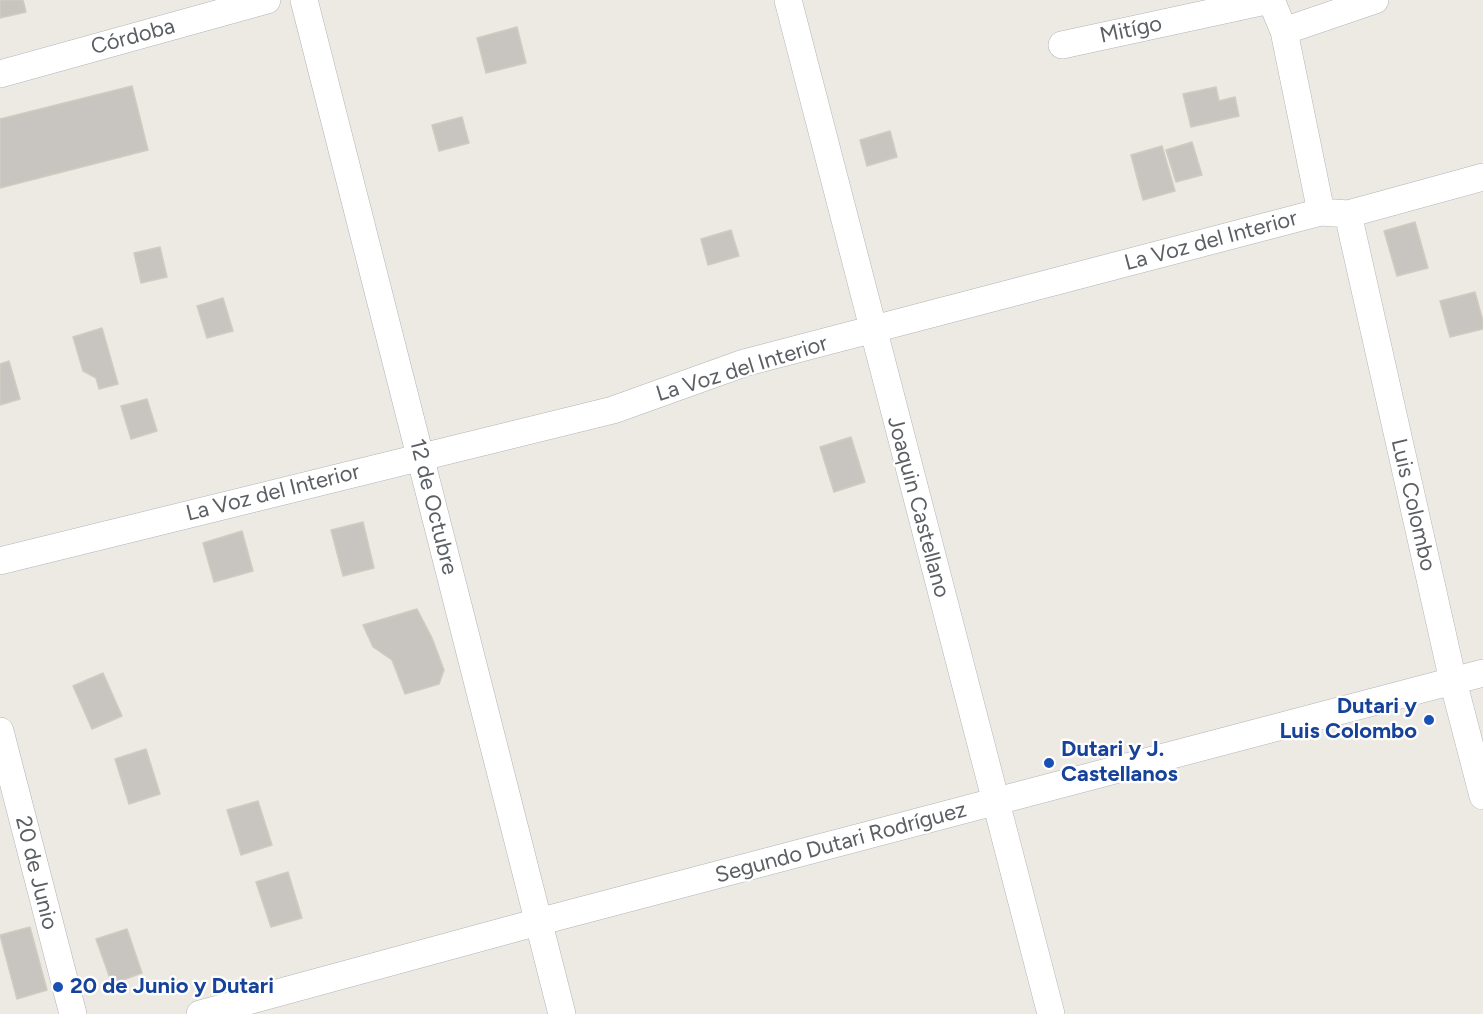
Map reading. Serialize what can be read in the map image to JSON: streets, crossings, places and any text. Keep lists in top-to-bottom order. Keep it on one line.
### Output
{"streets":{"street":["Mitígo","Córdoba","La Voz del Interior","Luis Colombo","12 de Octubre","Joaquin Castellano","Segundo Dutari Rodríguez","20 de Junio"]},"crossings":[["La Voz del Interior","Luis Colombo"],["La Voz del Interior","12 de Octubre"],["La Voz del Interior","Joaquin Castellano"],["Luis Colombo","Segundo Dutari Rodríguez"],["12 de Octubre","Segundo Dutari Rodríguez"],["Joaquin Castellano","Segundo Dutari Rodríguez"]],"places":["Dutari y Luis Colombo","Dutari y J. Castellanos","20 de Junio y Dutari"]}
